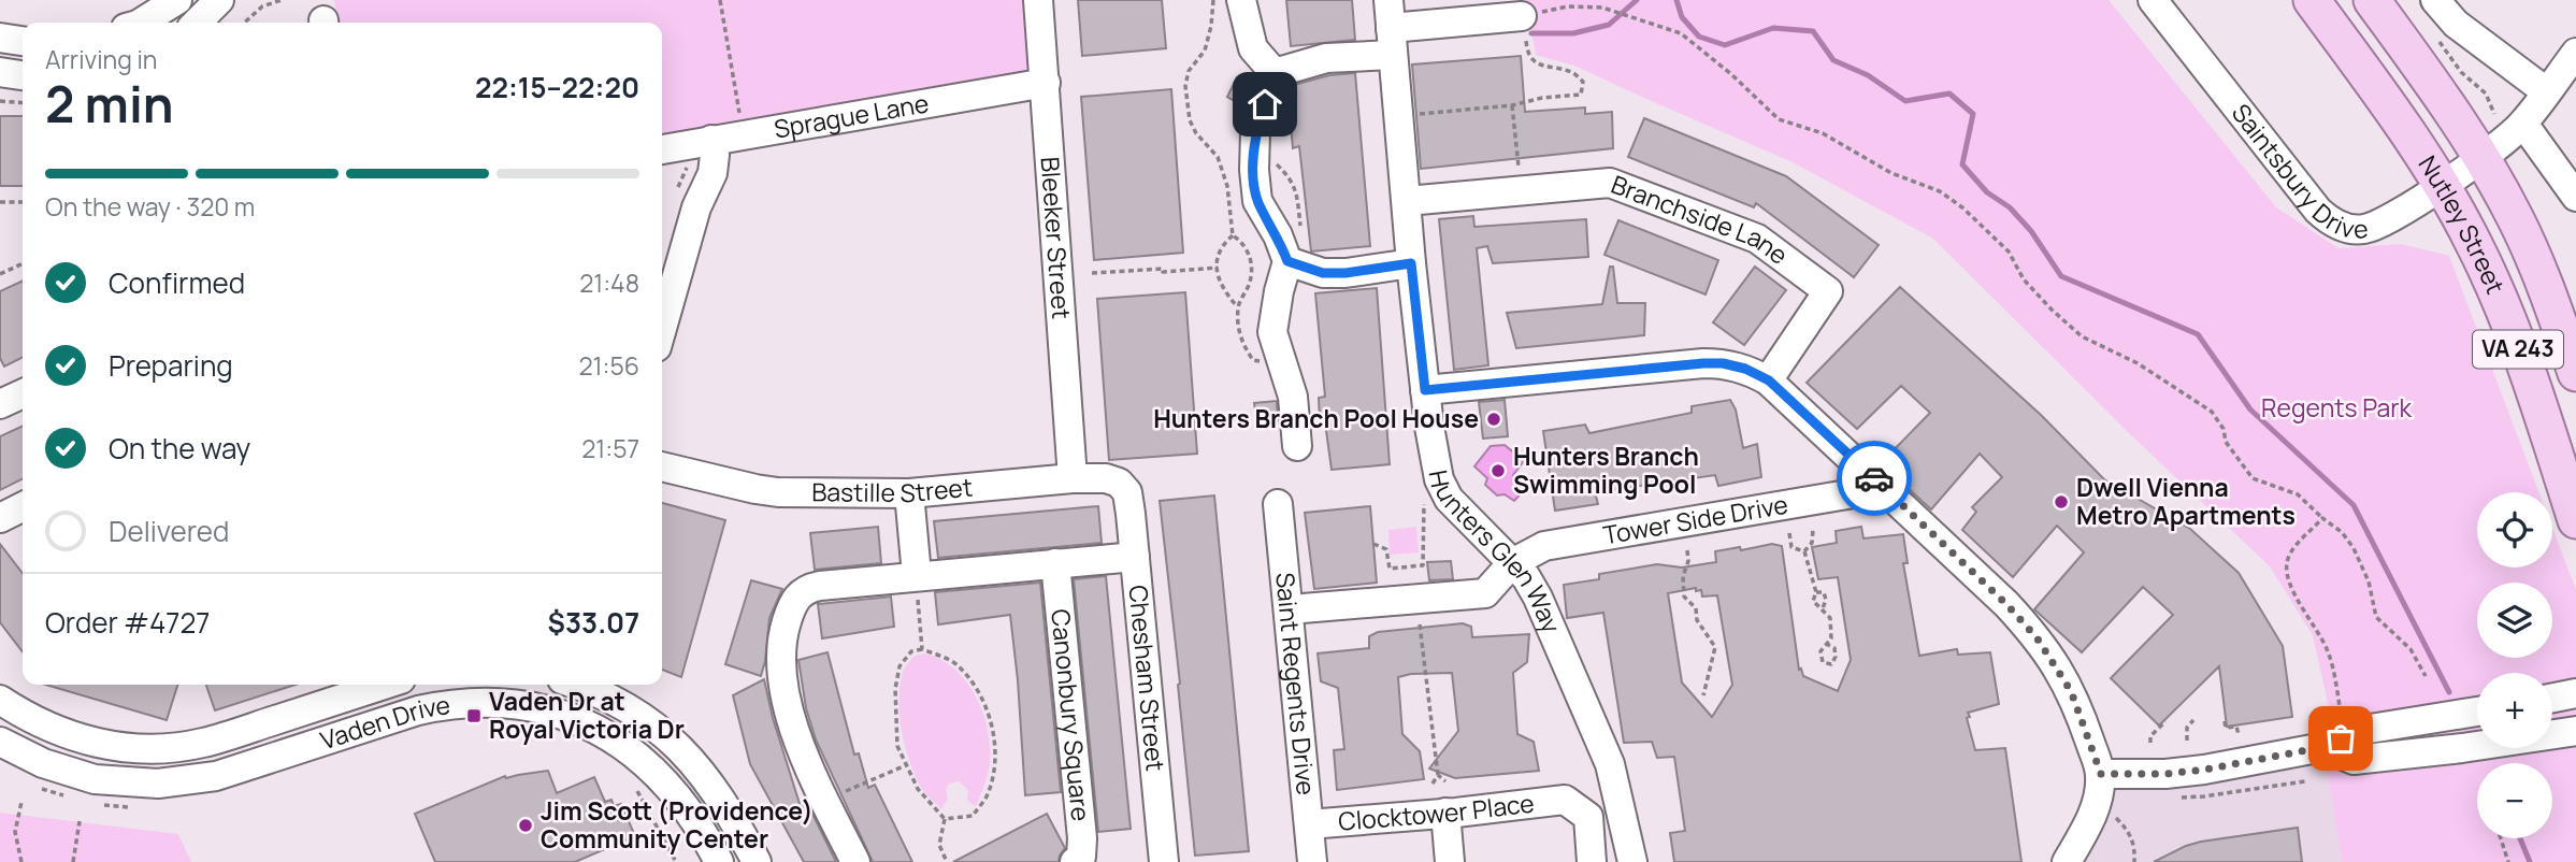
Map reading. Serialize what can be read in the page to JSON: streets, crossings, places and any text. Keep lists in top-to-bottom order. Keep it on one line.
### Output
{"streets":{"main road":["Nutley Street","VA 243"],"street":["Sprague Lane","Saintsbury Drive","Branchside Lane","Bleeker Street","Bastille Street","Tower Side Drive","Hunters Glen Way","Chesham Street","Saint Regents Drive","Canonbury Square","Vaden Drive","Clocktower Place"]},"crossings":[["Sprague Lane","Bleeker Street"],["Saintsbury Drive","Nutley Street"],["Branchside Lane","Hunters Glen Way"],["Bleeker Street","Bastille Street"],["Bastille Street","Chesham Street"],["Tower Side Drive","Hunters Glen Way"],["Saint Regents Drive","Clocktower Place"]],"parks":["Regents Park"],"places":{"other":["Hunters Branch Pool House","Hunters Branch Swimming Pool","Dwell Vienna Metro Apartments","Jim Scott (Providence) Community Center"],"transit":["Vaden Dr at Royal Victoria Dr"]},"page":{"heading":["2 min","Arriving in","22:15–22:20"],"panel":["Order #4727","$33.07"],"bar":"On the way · 320 m","list":[["Confirmed","21:48"],["Preparing","21:56"],["On the way","21:57"],"Delivered"],"map_buttons":["+","−"]}}
